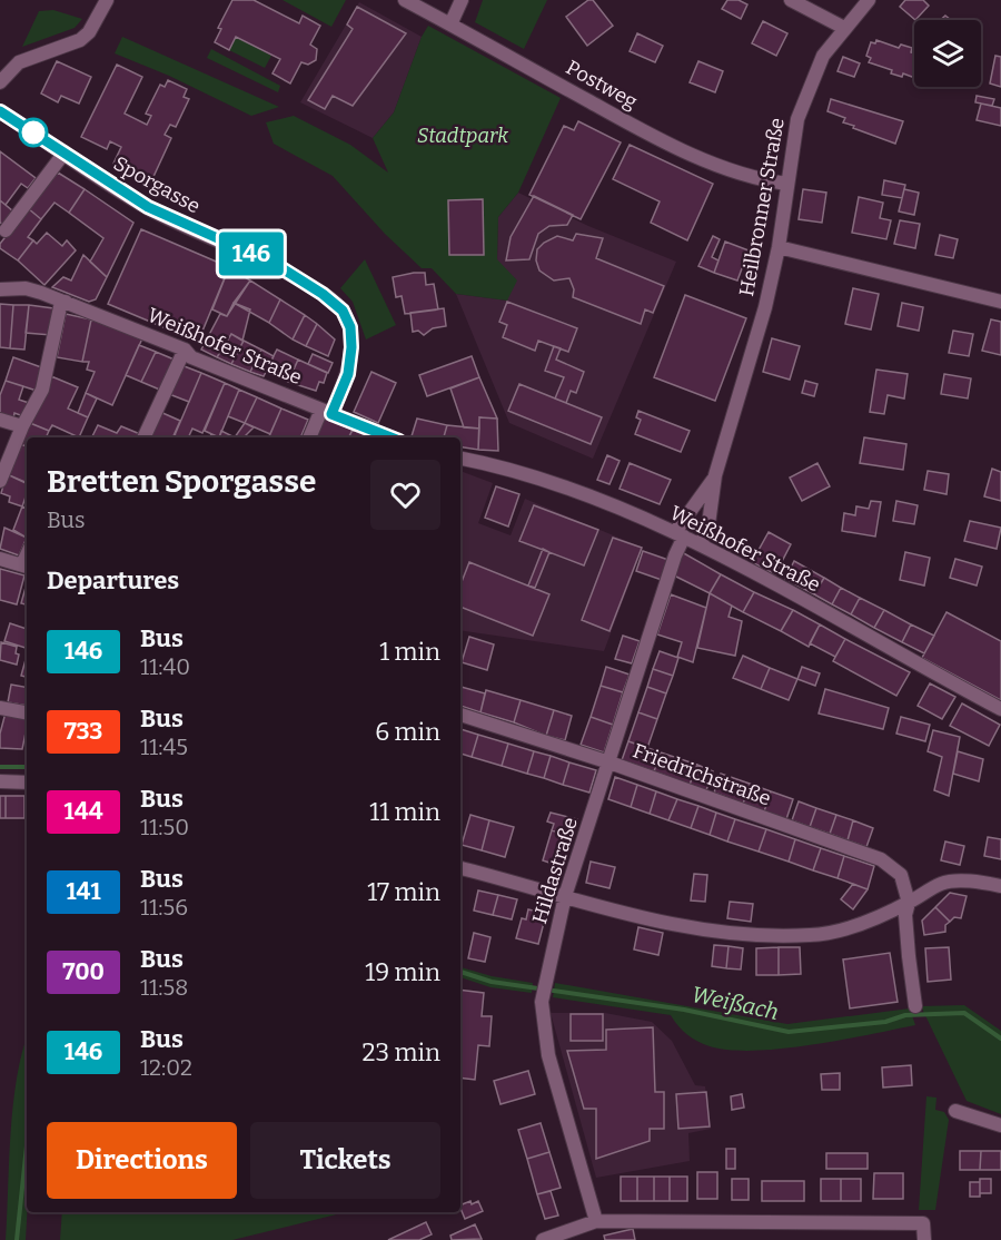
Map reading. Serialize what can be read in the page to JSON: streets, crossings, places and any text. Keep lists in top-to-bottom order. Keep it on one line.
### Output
{"streets":{"street":["Postweg","Sporgasse","Heilbronner Straße","Weißhofer Straße","Friedrichstraße","Hildastraße"]},"crossings":[["Postweg","Heilbronner Straße"],["Sporgasse","Weißhofer Straße"],["Heilbronner Straße","Weißhofer Straße"],["Heilbronner Straße","Hildastraße"],["Weißhofer Straße","Hildastraße"],["Friedrichstraße","Hildastraße"]],"water":["Weißach"],"parks":["Stadtpark"],"lines":["bus line 146"],"page":{"on_map":"146","heading":[["Bretten Sporgasse","Bus"],"Departures"],"list":[{"mark":"146","name":"Bus","note":"11:40","value":"1 min"},{"mark":"733","name":"Bus","note":"11:45","value":"6 min"},{"mark":"144","name":"Bus","note":"11:50","value":"11 min"},{"mark":"141","name":"Bus","note":"11:56","value":"17 min"},{"mark":"700","name":"Bus","note":"11:58","value":"19 min"},{"mark":"146","name":"Bus","note":"12:02","value":"23 min"}],"buttons":["Directions","Tickets"]}}
